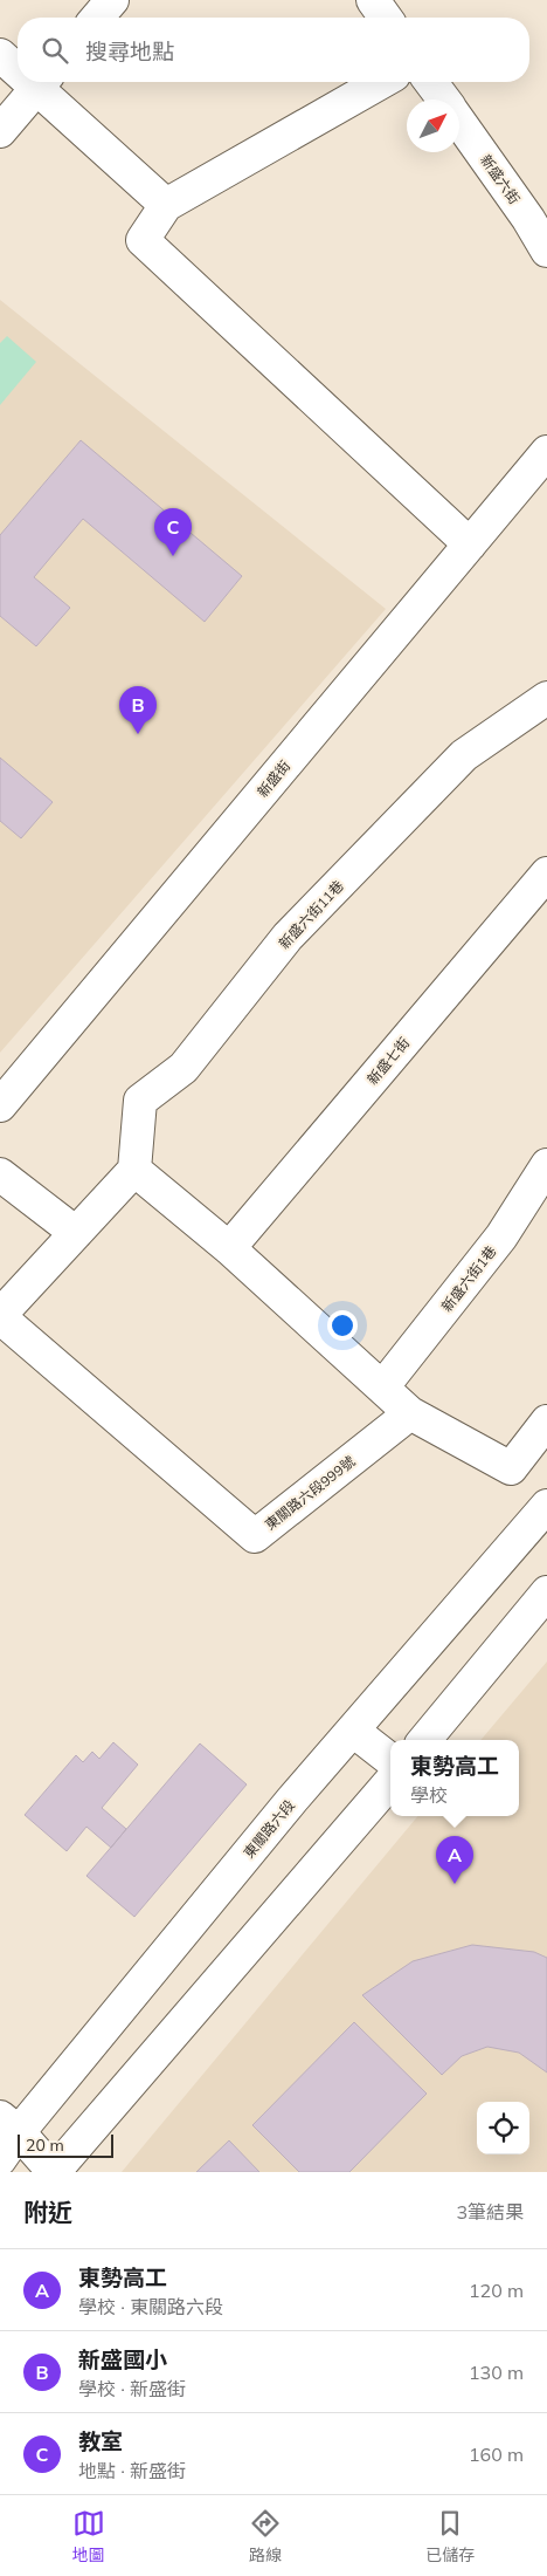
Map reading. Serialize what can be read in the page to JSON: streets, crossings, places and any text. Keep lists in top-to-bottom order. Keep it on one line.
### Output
{"streets":{"main road":["新盛六街","新盛街","新盛六街11巷","新盛七街","新盛六街1巷","東關路六段999號","東關路六段"]},"scale_bar":"20 m","north":"top right","page":{"search":"搜尋地點","pins":["C","B","A"],"popup":["東勢高工","學校"],"scale":"20 m","heading":["附近","3筆結果"],"list":[{"mark":"A","name":"東勢高工","note":"學校 · 東關路六段","value":"120 m"},{"mark":"B","name":"新盛國小","note":"學校 · 新盛街","value":"130 m"},{"mark":"C","name":"教室","note":"地點 · 新盛街","value":"160 m"}],"nav":["地圖","路線","已儲存"]}}
